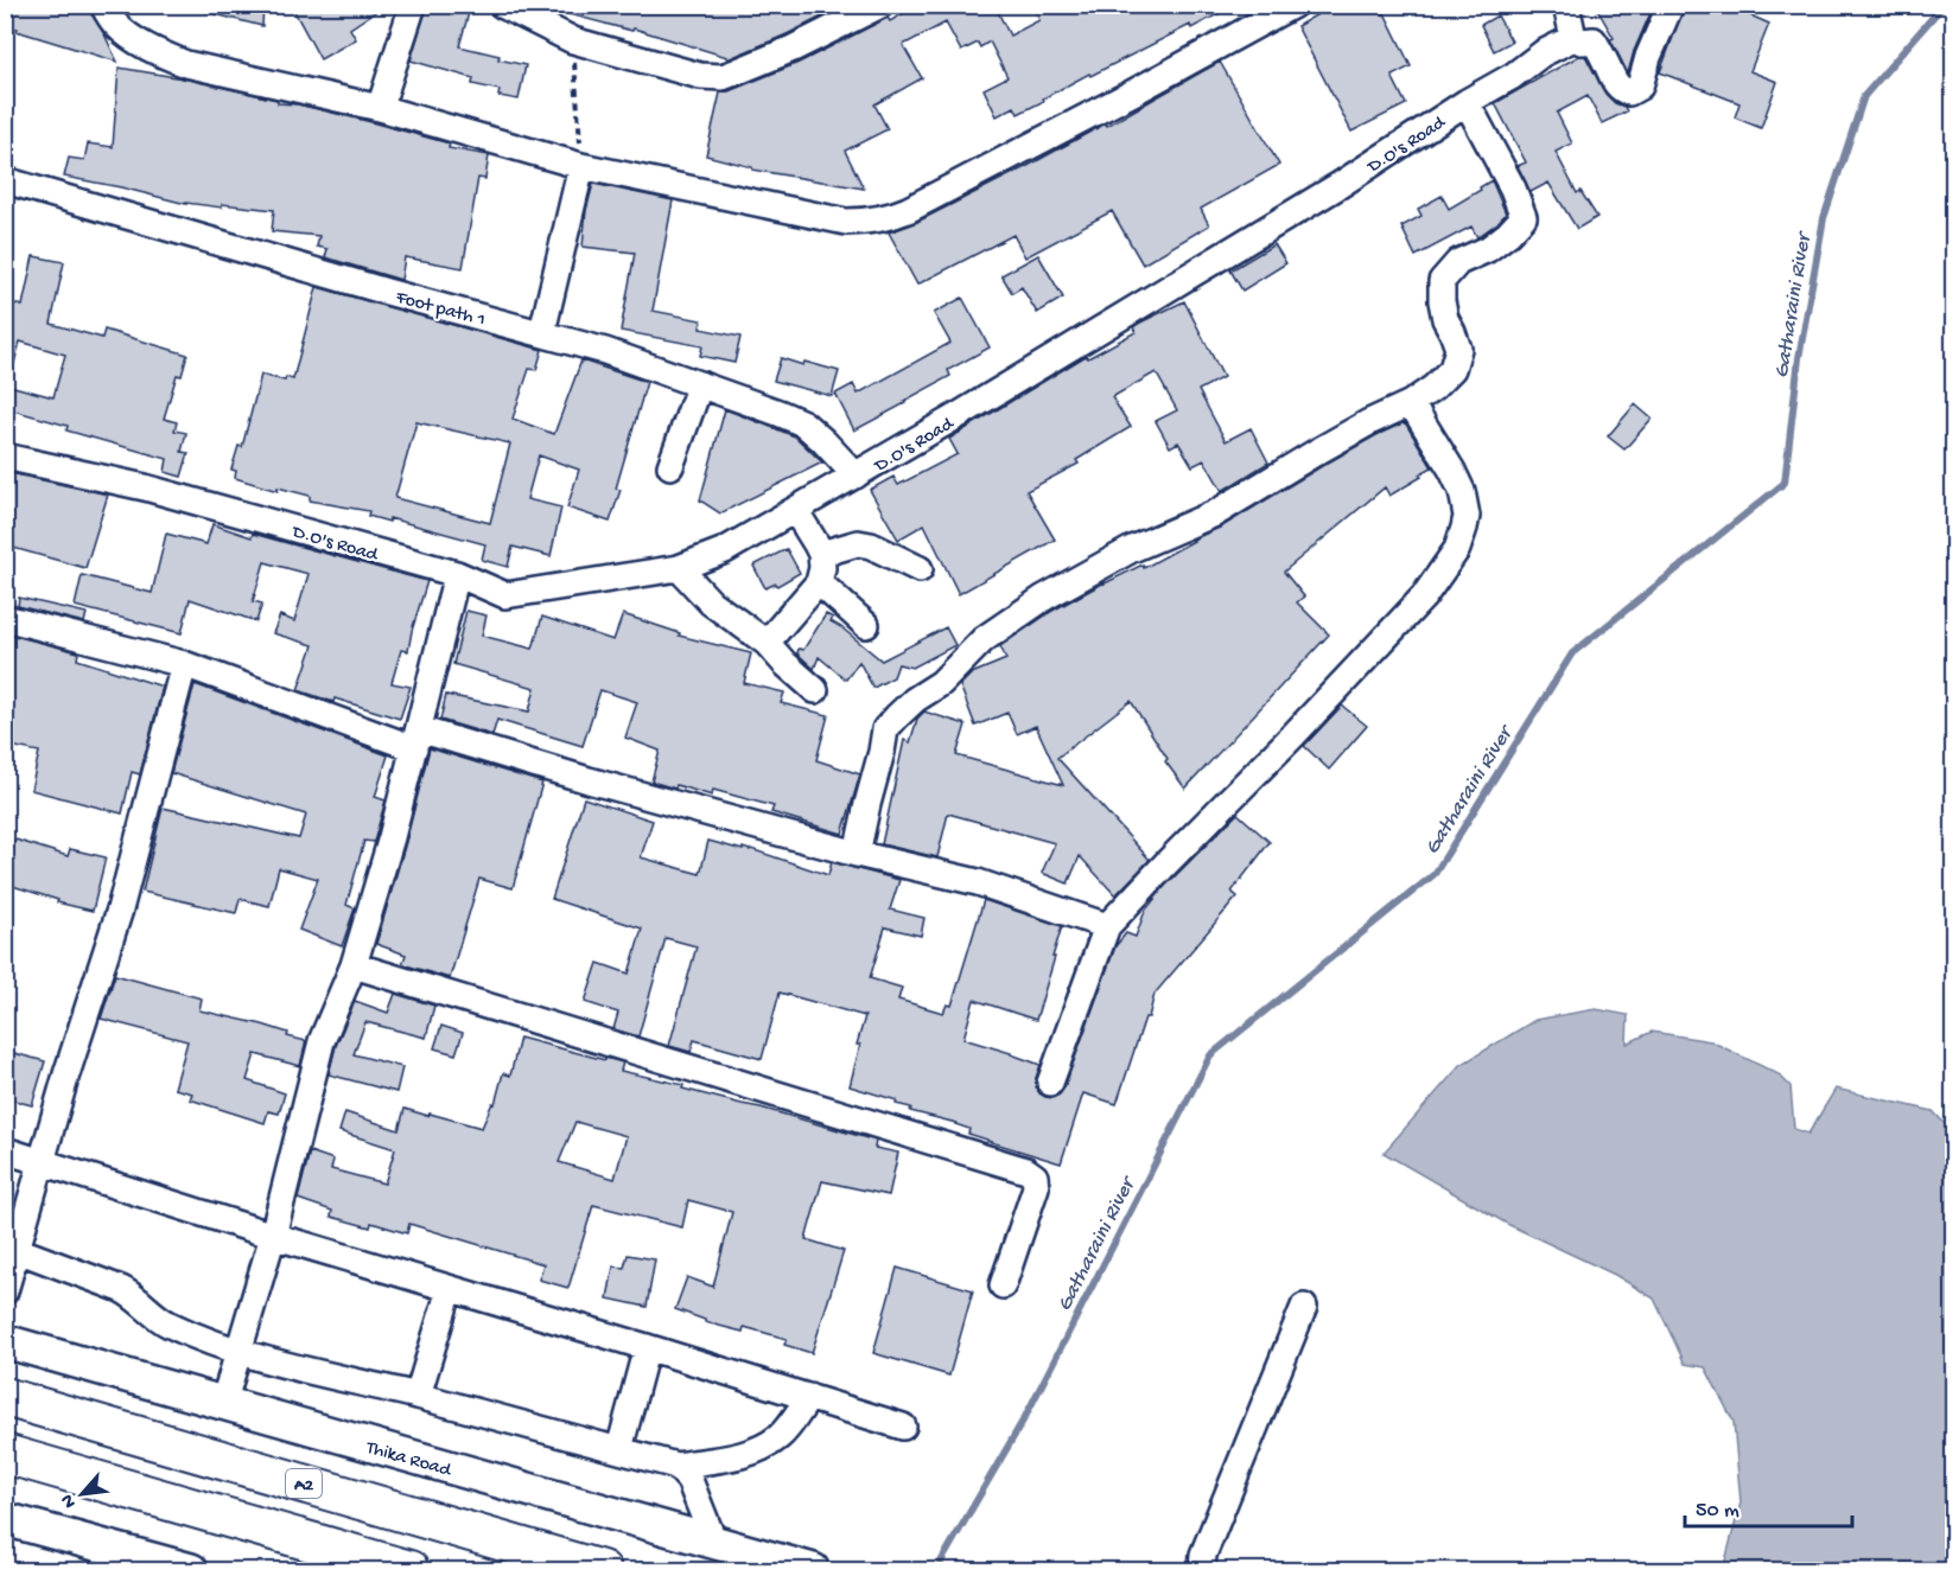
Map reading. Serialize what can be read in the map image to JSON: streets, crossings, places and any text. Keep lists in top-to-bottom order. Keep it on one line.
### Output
{"streets":{"highway":["A2"],"main road":["Thika Road"],"street":["D.O's Road","Foot path 1"]},"crossings":[["D.O's Road","Foot path 1"]],"water":["Gatharaini River"],"scale_bar":"50 m","north":"bottom left"}
